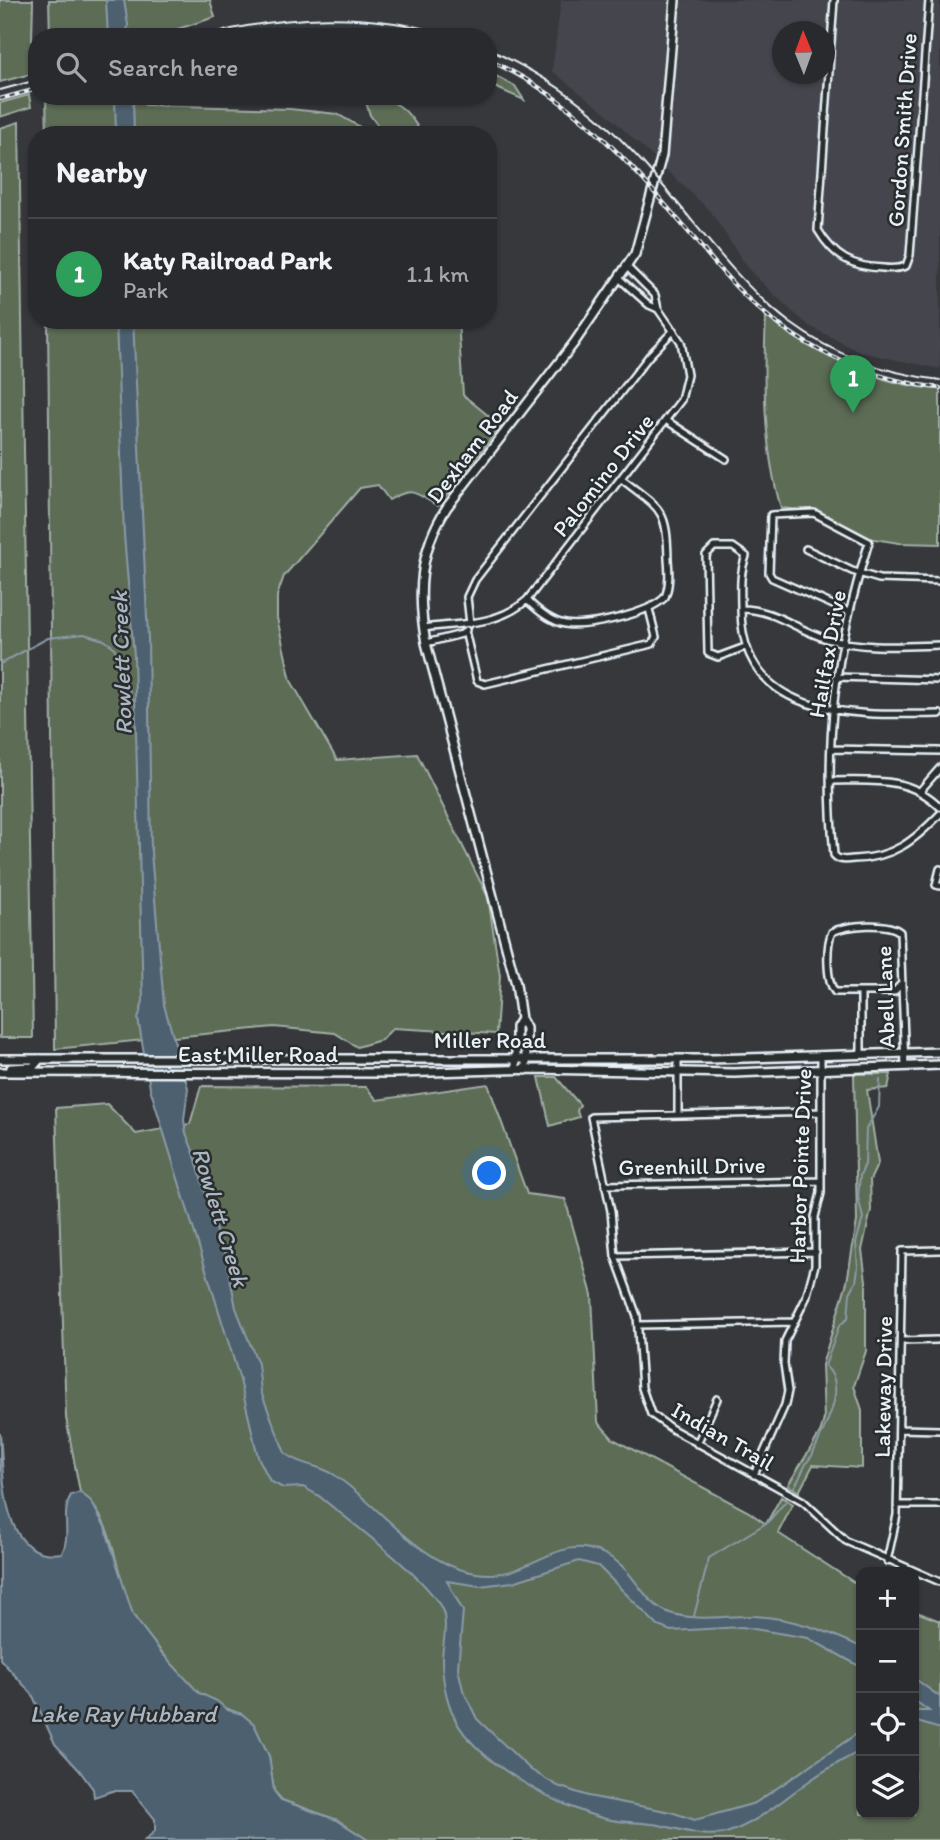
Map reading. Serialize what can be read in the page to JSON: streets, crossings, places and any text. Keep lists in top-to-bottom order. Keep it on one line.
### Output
{"streets":{"main road":["Dexham Road","Miller Road","East Miller Road"],"street":["Gordon Smith Drive","Palomino Drive","Hailfax Drive","Abell Lane","Greenhill Drive","Harbor Pointe Drive","Lakeway Drive","Indian Trail"]},"crossings":[["Dexham Road","Palomino Drive"],["Dexham Road","Miller Road"],["Dexham Road","East Miller Road"],["Abell Lane","Miller Road"],["Miller Road","East Miller Road"],["Miller Road","Harbor Pointe Drive"],["Greenhill Drive","Harbor Pointe Drive"],["Greenhill Drive","Indian Trail"],["Harbor Pointe Drive","Indian Trail"],["Lakeway Drive","Indian Trail"]],"water":["Rowlett Creek","Lake Ray Hubbard"],"north":"top","page":{"search":"Search here","heading":"Nearby","list":[{"mark":"1","name":"Katy Railroad Park","note":"Park","value":"1.1 km"}],"pins":"1","map_buttons":["+","−"]}}
